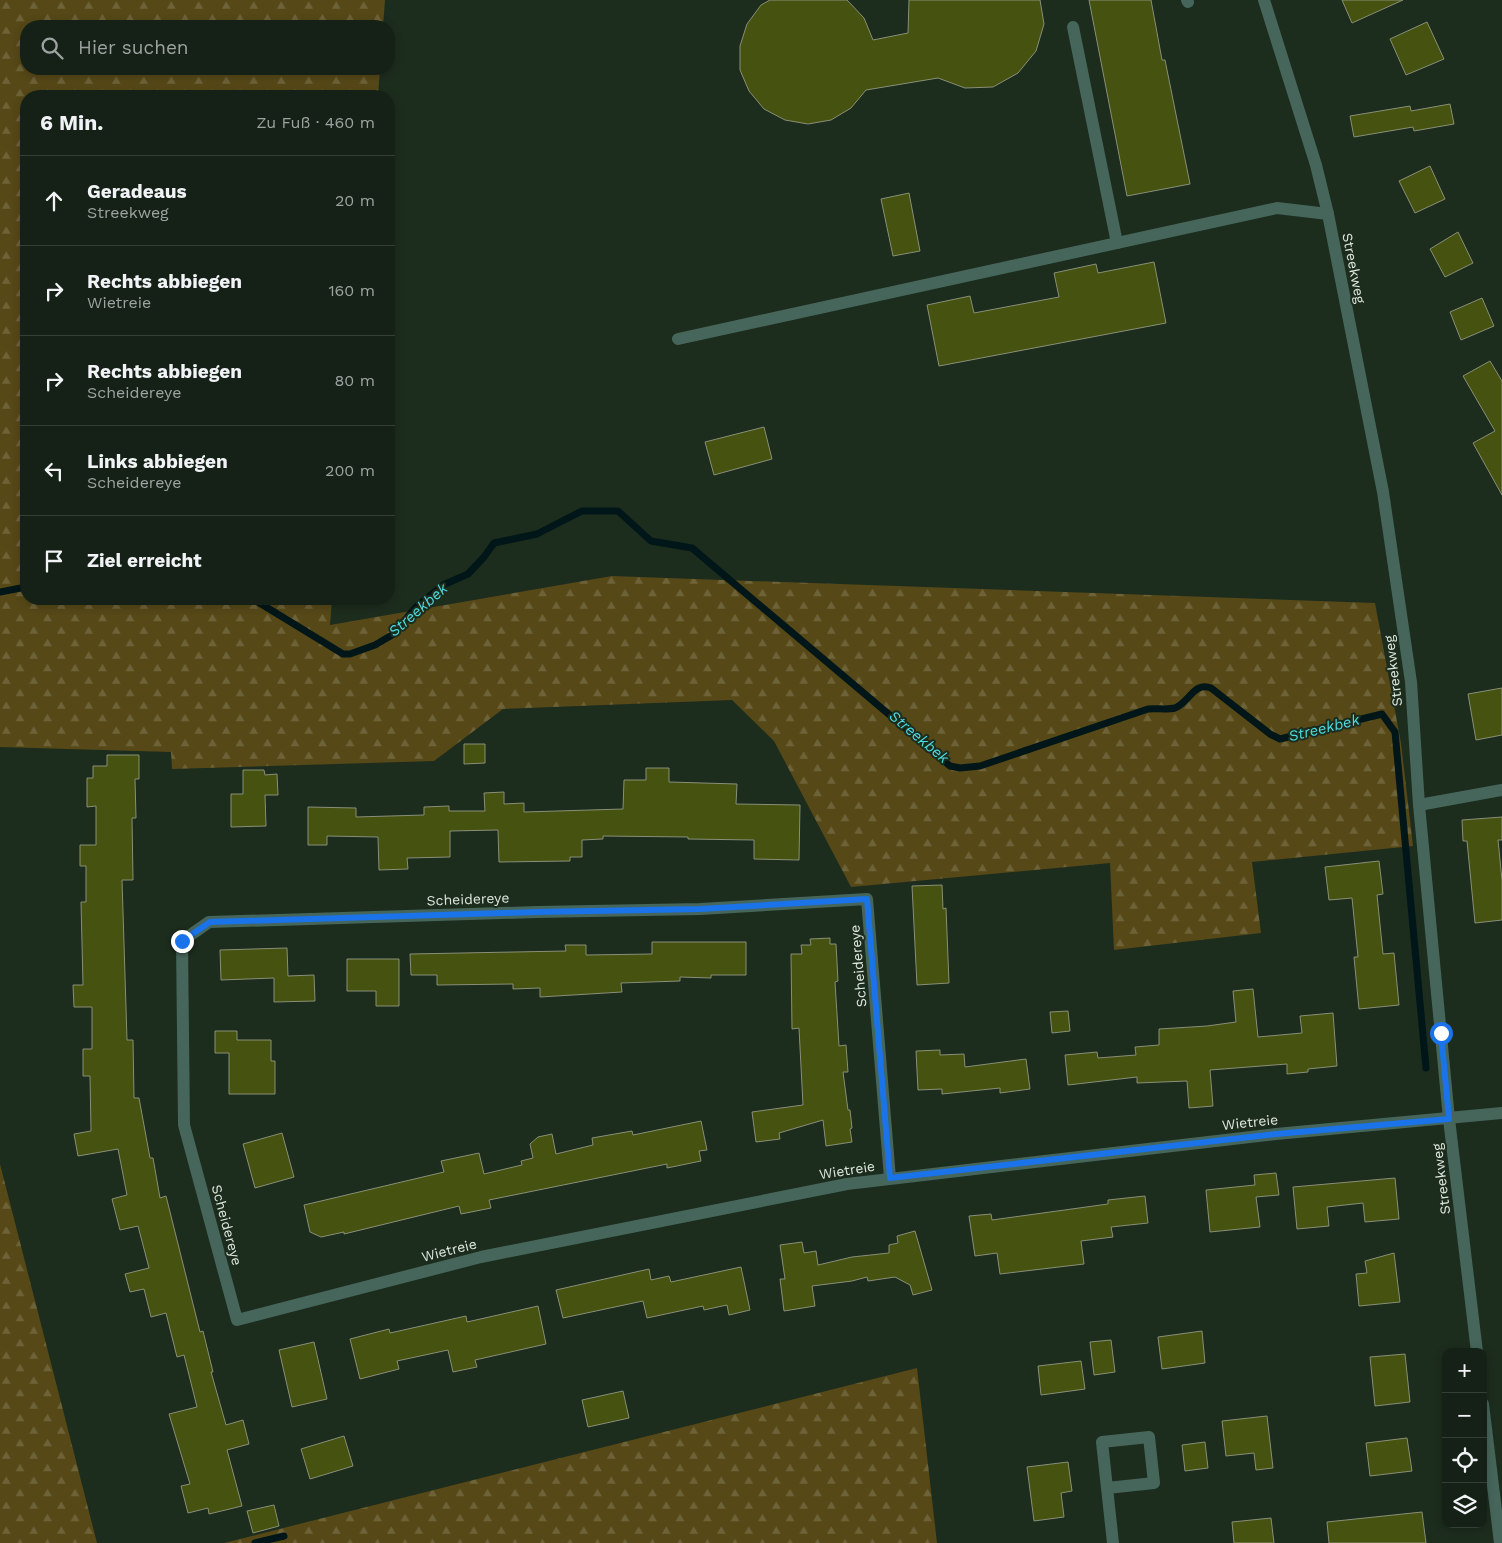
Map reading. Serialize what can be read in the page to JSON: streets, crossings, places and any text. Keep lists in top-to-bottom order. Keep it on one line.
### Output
{"streets":{"street":["Streekweg","Scheidereye","Wietreie"]},"crossings":[["Streekweg","Wietreie"],["Scheidereye","Wietreie"]],"water":["Streekbek"],"page":{"search":"Hier suchen","heading":["6 Min.","Zu Fuß · 460 m"],"list":[["Geradeaus","Streekweg","20 m"],["Rechts abbiegen","Wietreie","160 m"],["Rechts abbiegen","Scheidereye","80 m"],["Links abbiegen","Scheidereye","200 m"],"Ziel erreicht"],"map_buttons":["+","−"]}}
